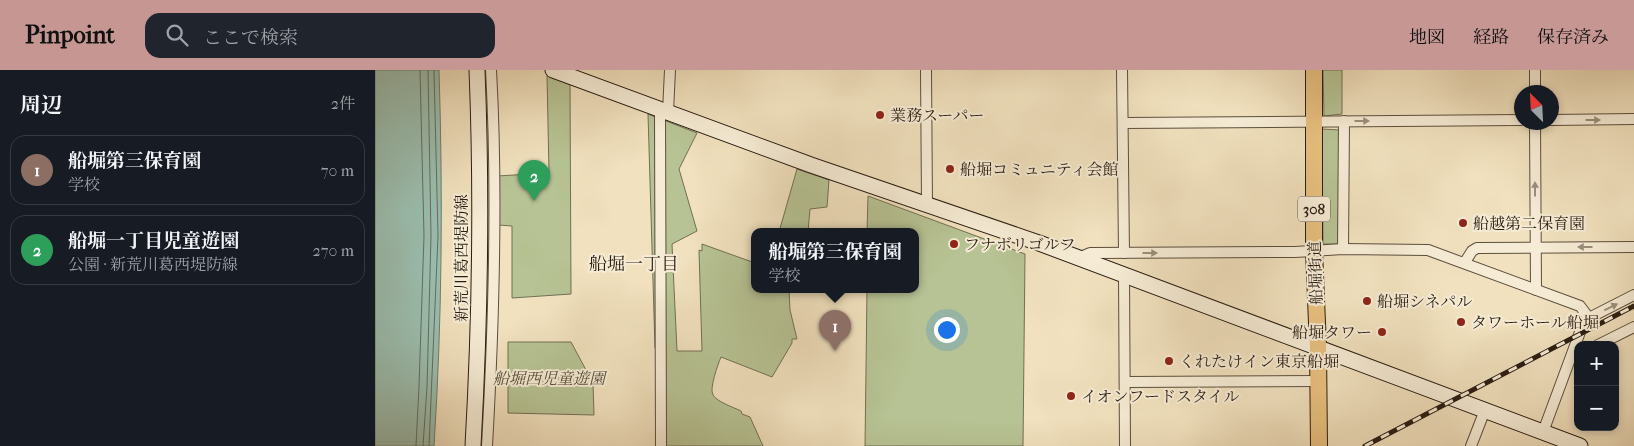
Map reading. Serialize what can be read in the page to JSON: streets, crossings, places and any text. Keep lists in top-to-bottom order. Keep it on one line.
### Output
{"streets":{"main road":["308","船堀街道"],"street":["新荒川葛西堤防線"]},"districts":["船堀一丁目"],"parks":["船堀西児童遊園"],"places":["業務スーパー","船堀コミュニティ会館","船越第二保育園","フナボリゴルフ","船堀シネパル","タワーホール船堀","船堀タワー","くれたけイン東京船堀","イオンフードスタイル"],"north":"top left","page":{"header":"Pinpoint","search":"ここで検索","nav":["地図","経路","保存済み"],"heading":["周辺","2件"],"list":[{"mark":"1","name":"船堀第三保育園","note":"学校","value":"70 m"},{"mark":"2","name":"船堀一丁目児童遊園","note":"公園 · 新荒川葛西堤防線","value":"270 m"}],"pins":["2","1"],"popup":["船堀第三保育園","学校"],"map_buttons":["+","−"]}}
